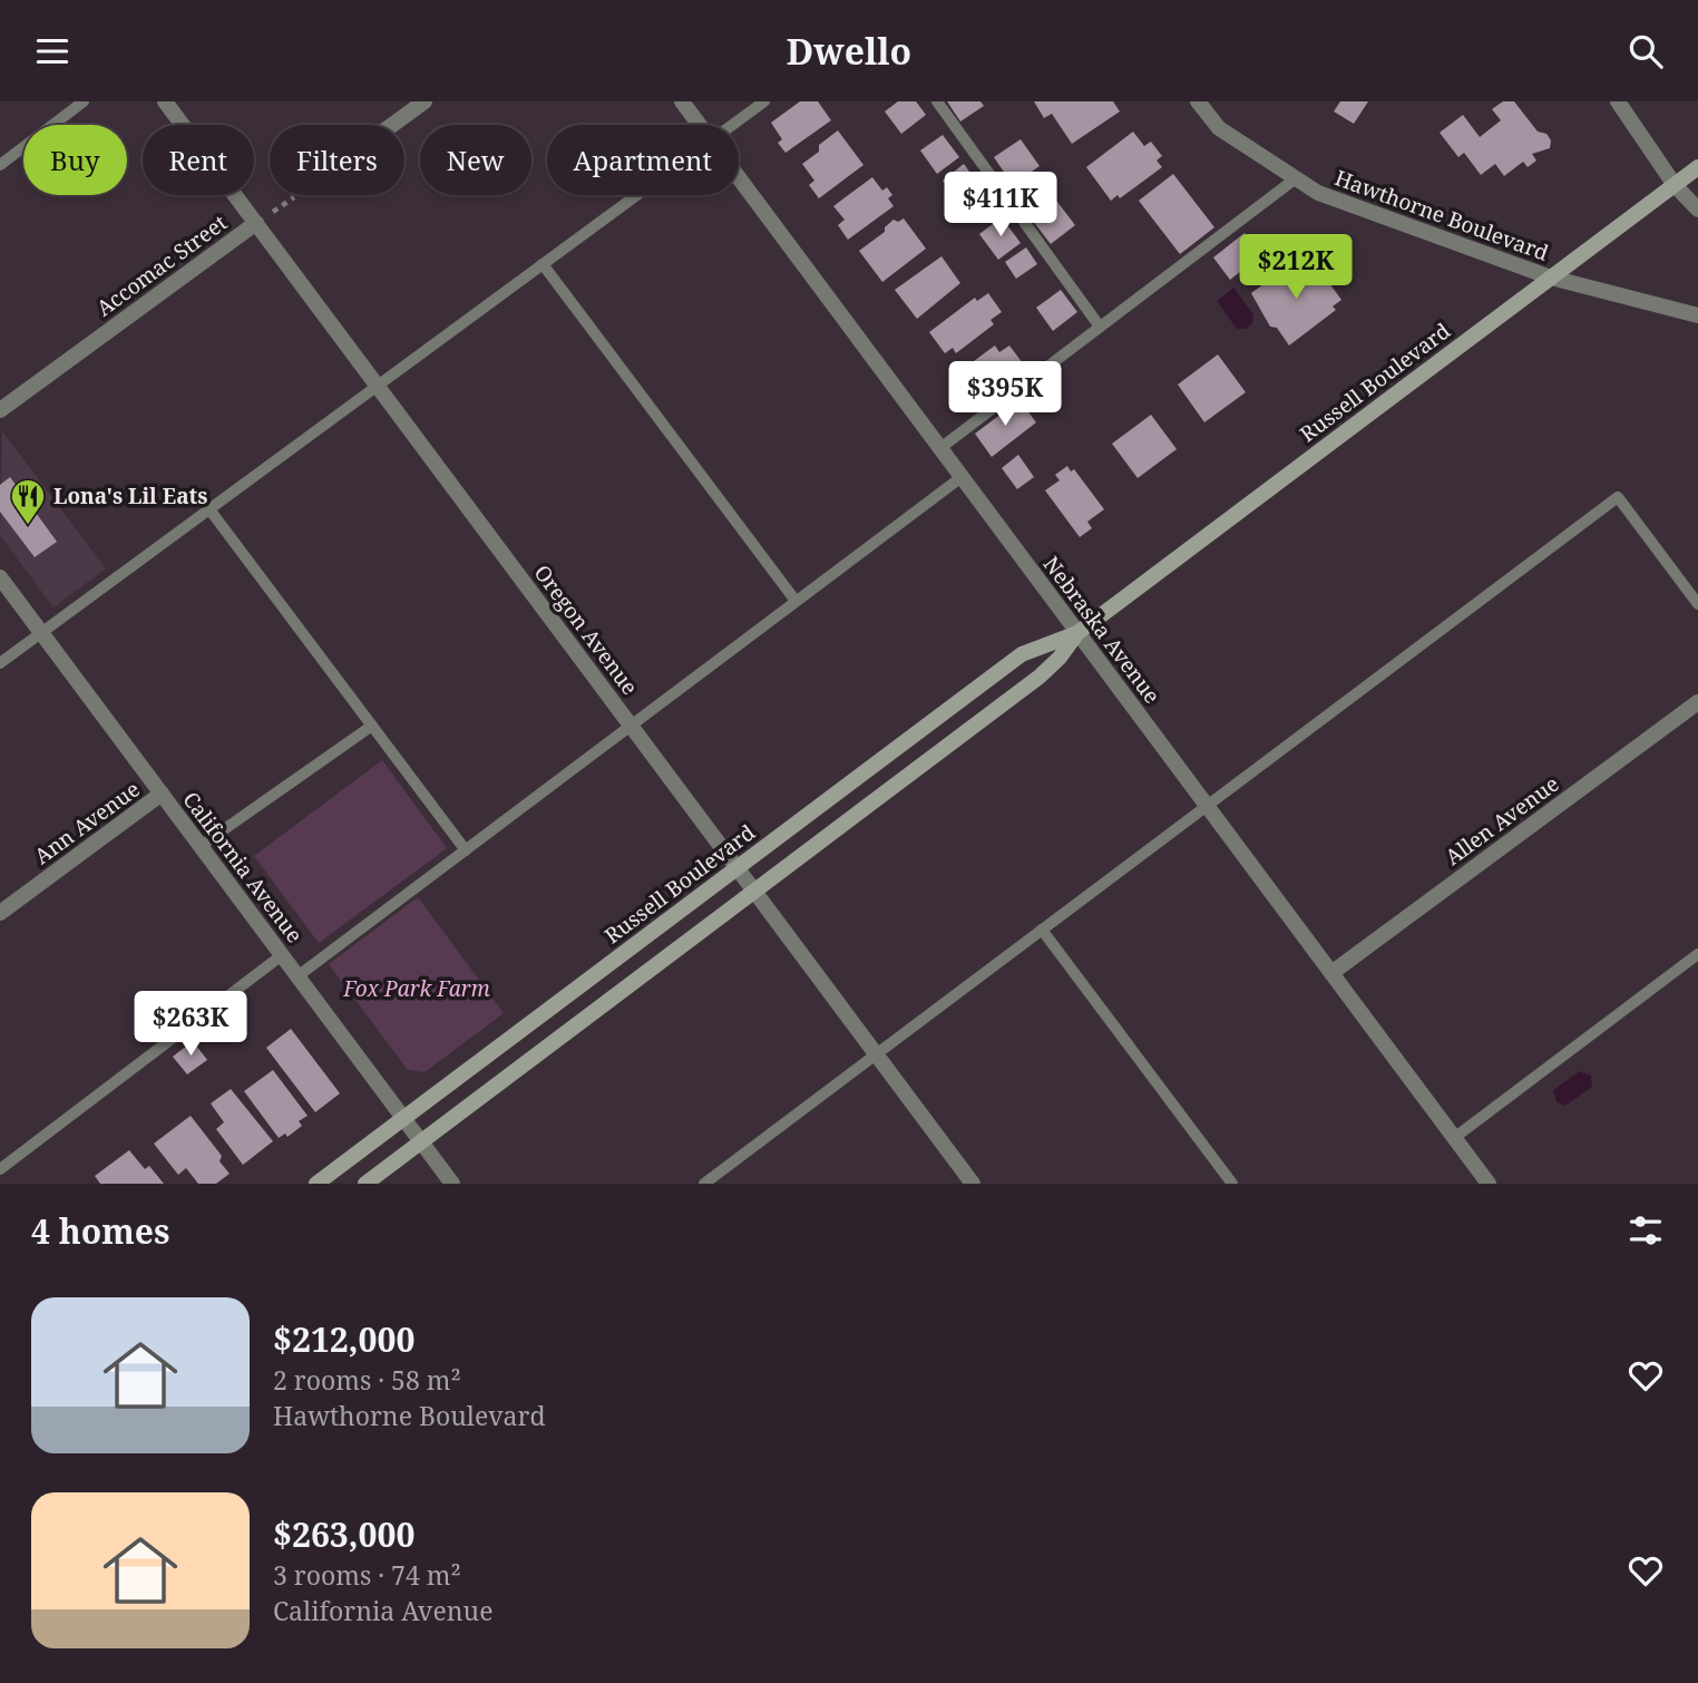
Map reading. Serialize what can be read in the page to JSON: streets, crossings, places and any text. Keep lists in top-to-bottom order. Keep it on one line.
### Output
{"streets":{"main road":["Russell Boulevard"],"street":["Hawthorne Boulevard","Accomac Street","Oregon Avenue","Nebraska Avenue","Allen Avenue","Ann Avenue","California Avenue"]},"crossings":[["Hawthorne Boulevard","Russell Boulevard"],["Accomac Street","Oregon Avenue"],["Russell Boulevard","Oregon Avenue"],["Russell Boulevard","Nebraska Avenue"],["Russell Boulevard","California Avenue"],["Nebraska Avenue","Allen Avenue"],["Ann Avenue","California Avenue"]],"parks":["Fox Park Farm"],"places":{"restaurant":["Lona's Lil Eats"]},"page":{"header":"Dwello","chip":["Buy","Rent","Filters","New","Apartment"],"price":["$411K","$212K","$395K","$263K"],"heading":"4 homes","list":[{"name":"$212,000","note":"2 rooms · 58 m² · Hawthorne Boulevard"},{"name":"$263,000","note":"3 rooms · 74 m² · California Avenue"}]}}
